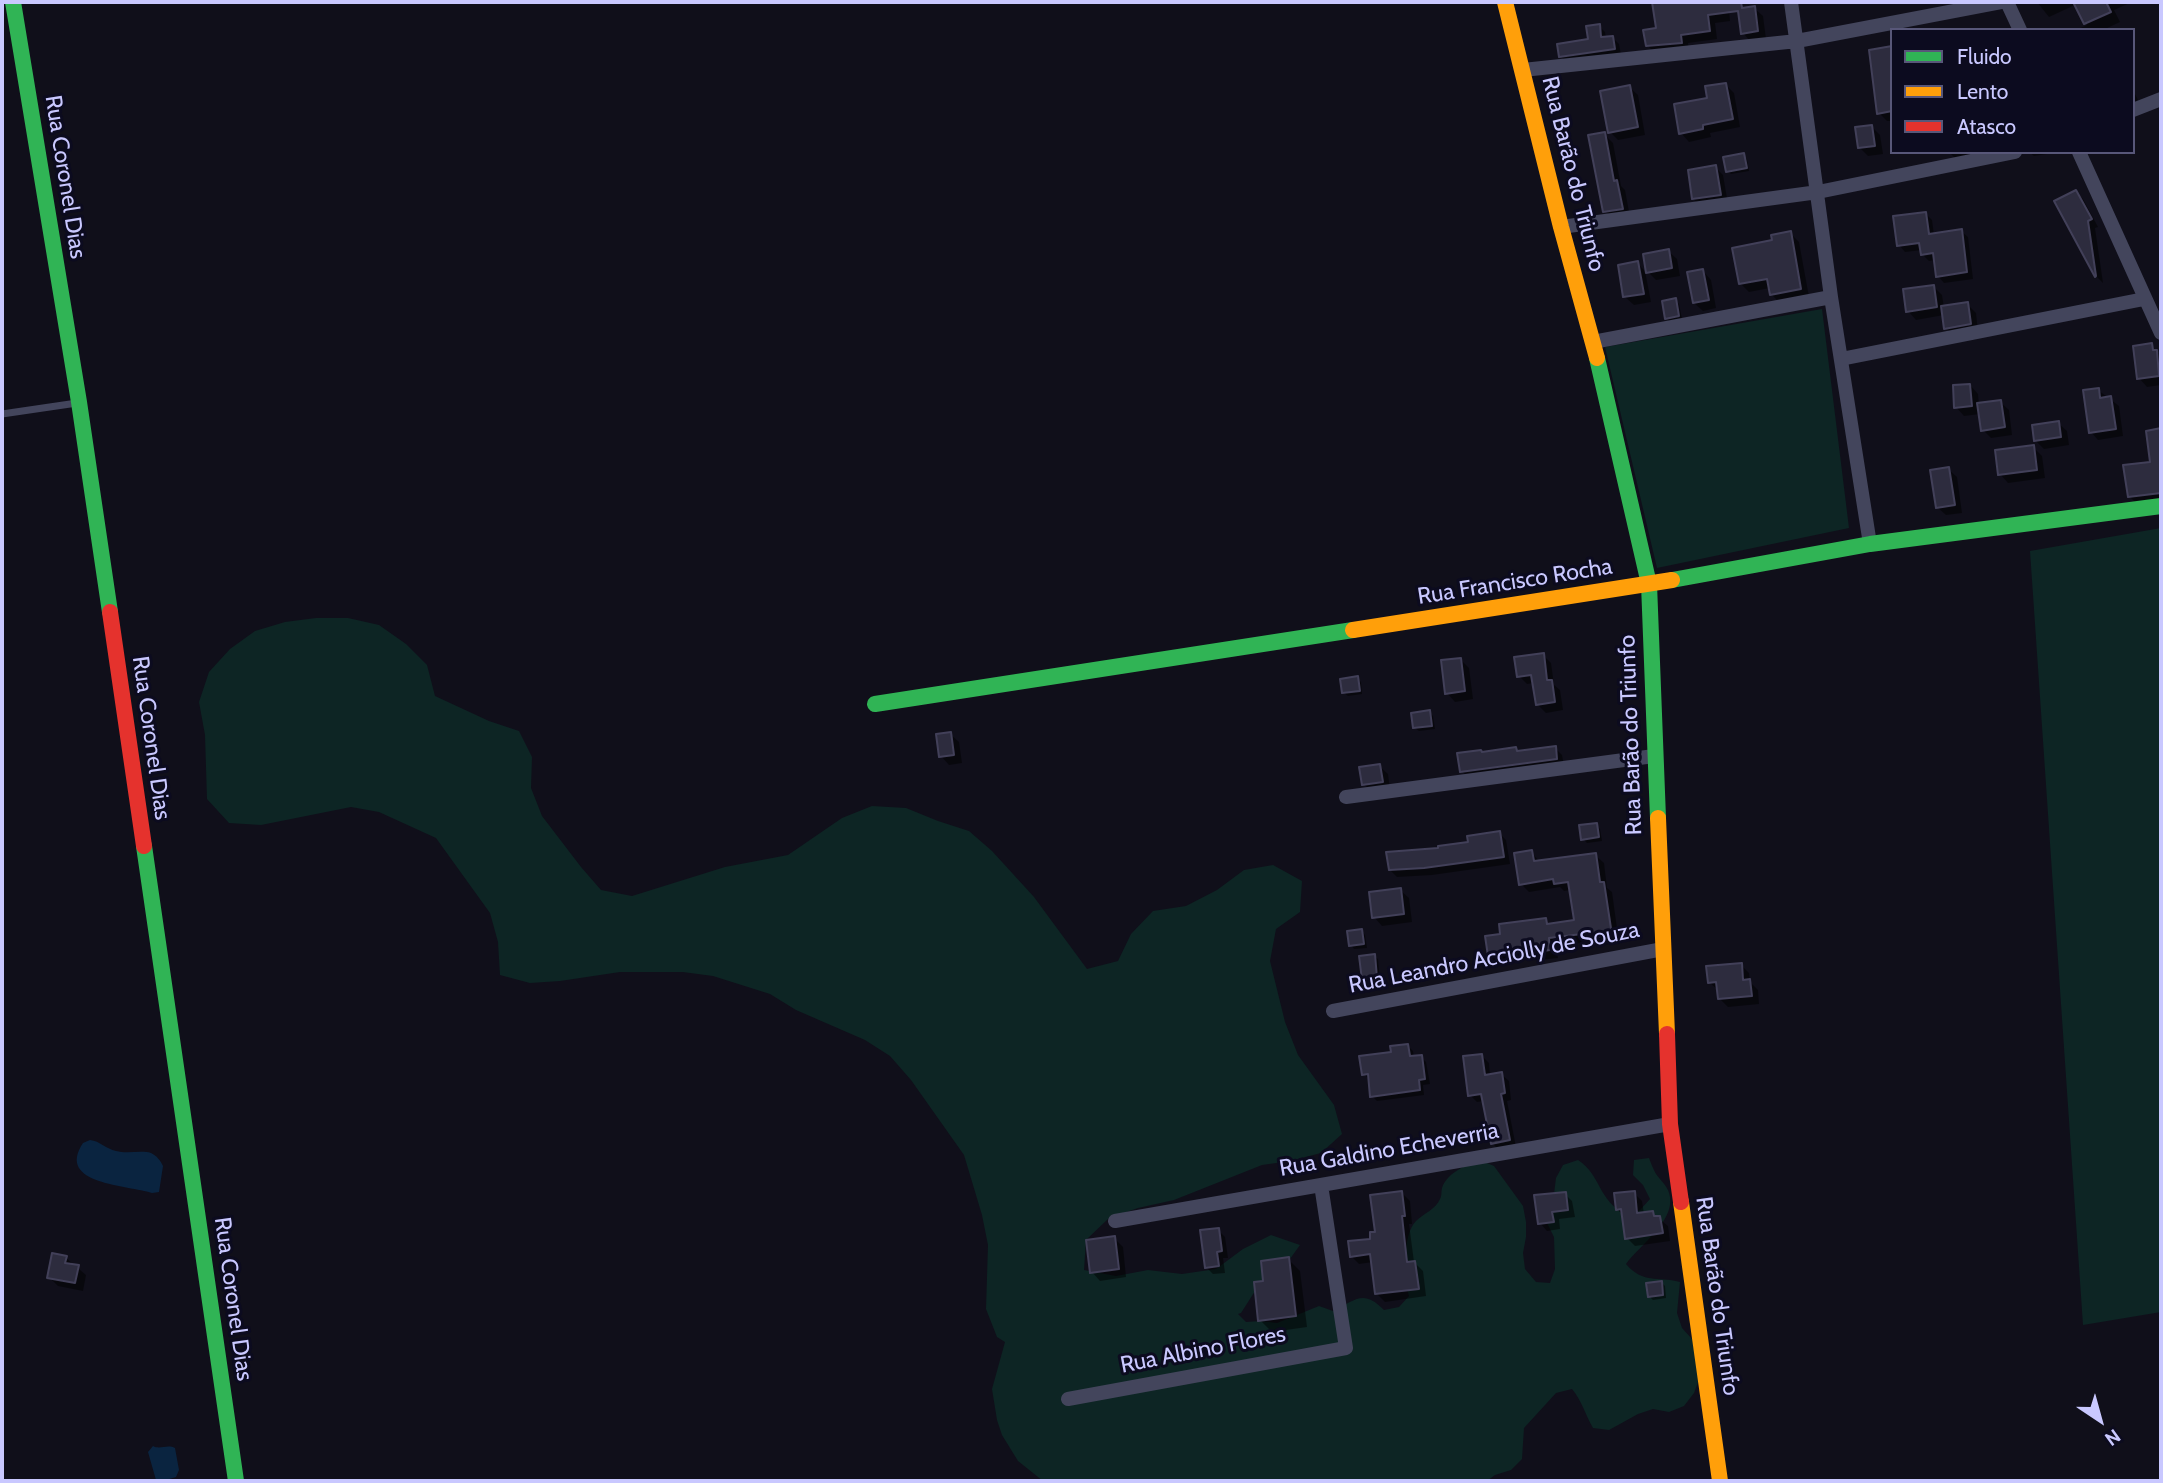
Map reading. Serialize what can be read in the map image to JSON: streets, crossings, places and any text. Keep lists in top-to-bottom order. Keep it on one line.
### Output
{"streets":{"street":["Rua Barão do Triunfo","Rua Coronel Dias","Rua Francisco Rocha","Rua Leandro Acciolly de Souza","Rua Galdino Echeverria","Rua Albino Flores"]},"crossings":[["Rua Barão do Triunfo","Rua Francisco Rocha"],["Rua Barão do Triunfo","Rua Leandro Acciolly de Souza"],["Rua Barão do Triunfo","Rua Galdino Echeverria"],["Rua Galdino Echeverria","Rua Albino Flores"]],"legend":["Fluido","Lento","Atasco"],"north":"bottom right"}
